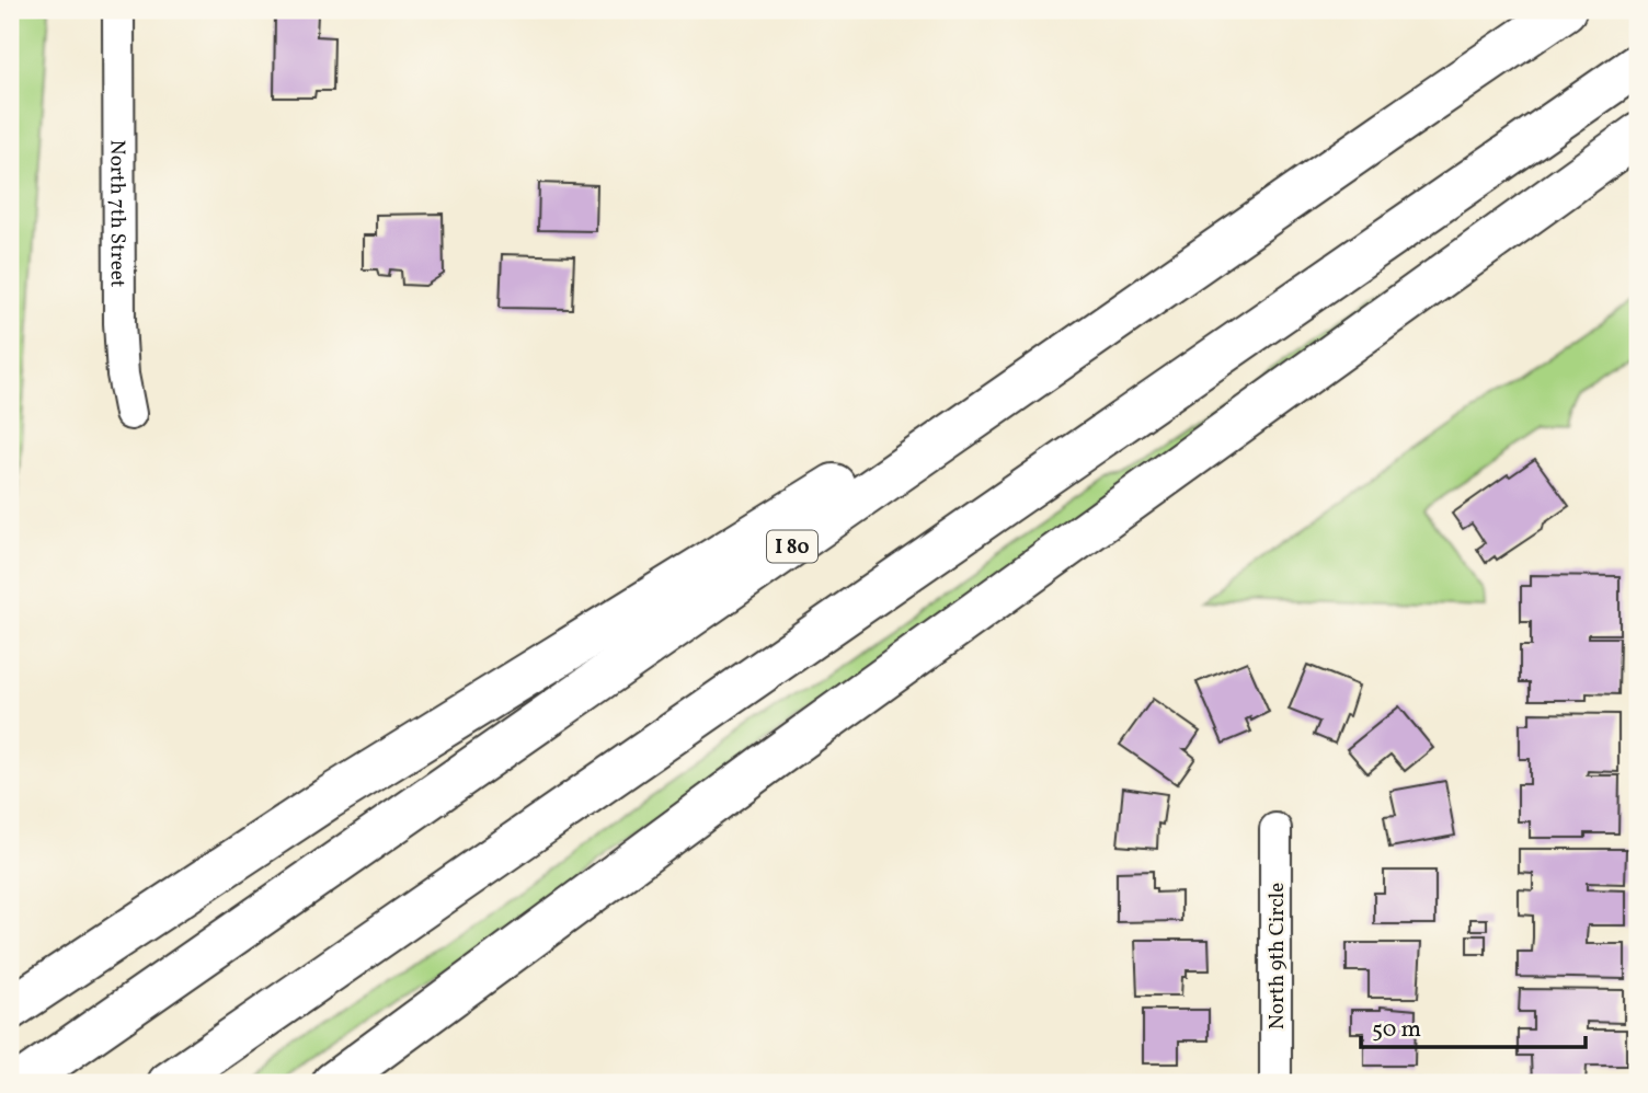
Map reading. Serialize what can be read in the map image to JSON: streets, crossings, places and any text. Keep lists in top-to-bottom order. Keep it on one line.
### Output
{"streets":{"highway":["I 80"],"street":["North 7th Street","North 9th Circle"]},"scale_bar":"50 m"}
